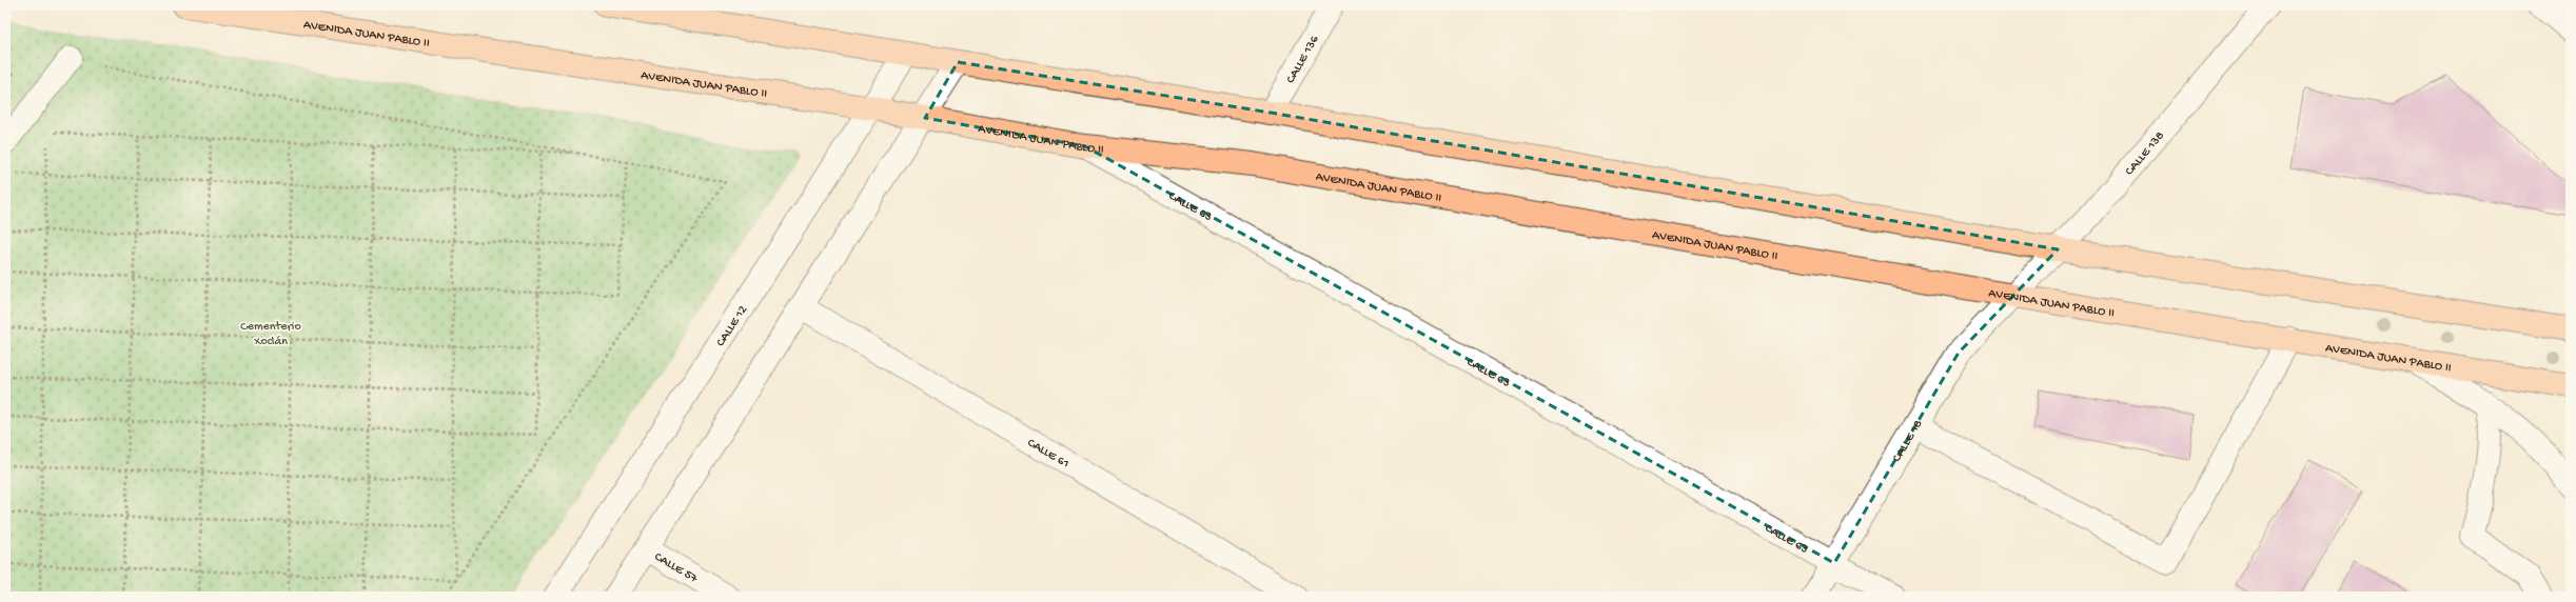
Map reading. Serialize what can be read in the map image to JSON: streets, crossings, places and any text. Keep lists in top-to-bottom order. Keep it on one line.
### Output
{"streets":{"main road":["AVENIDA JUAN PABLO II"],"street":["CALLE 136","CALLE 138","CALLE 63","CALLE 12","CALLE 18","CALLE 61","CALLE 57"]},"crossings":[["AVENIDA JUAN PABLO II","CALLE 138"],["AVENIDA JUAN PABLO II","CALLE 63"],["AVENIDA JUAN PABLO II","CALLE 12"],["AVENIDA JUAN PABLO II","CALLE 18"],["CALLE 138","CALLE 18"],["CALLE 63","CALLE 18"]],"parks":["Cementerio Xoclán"]}
